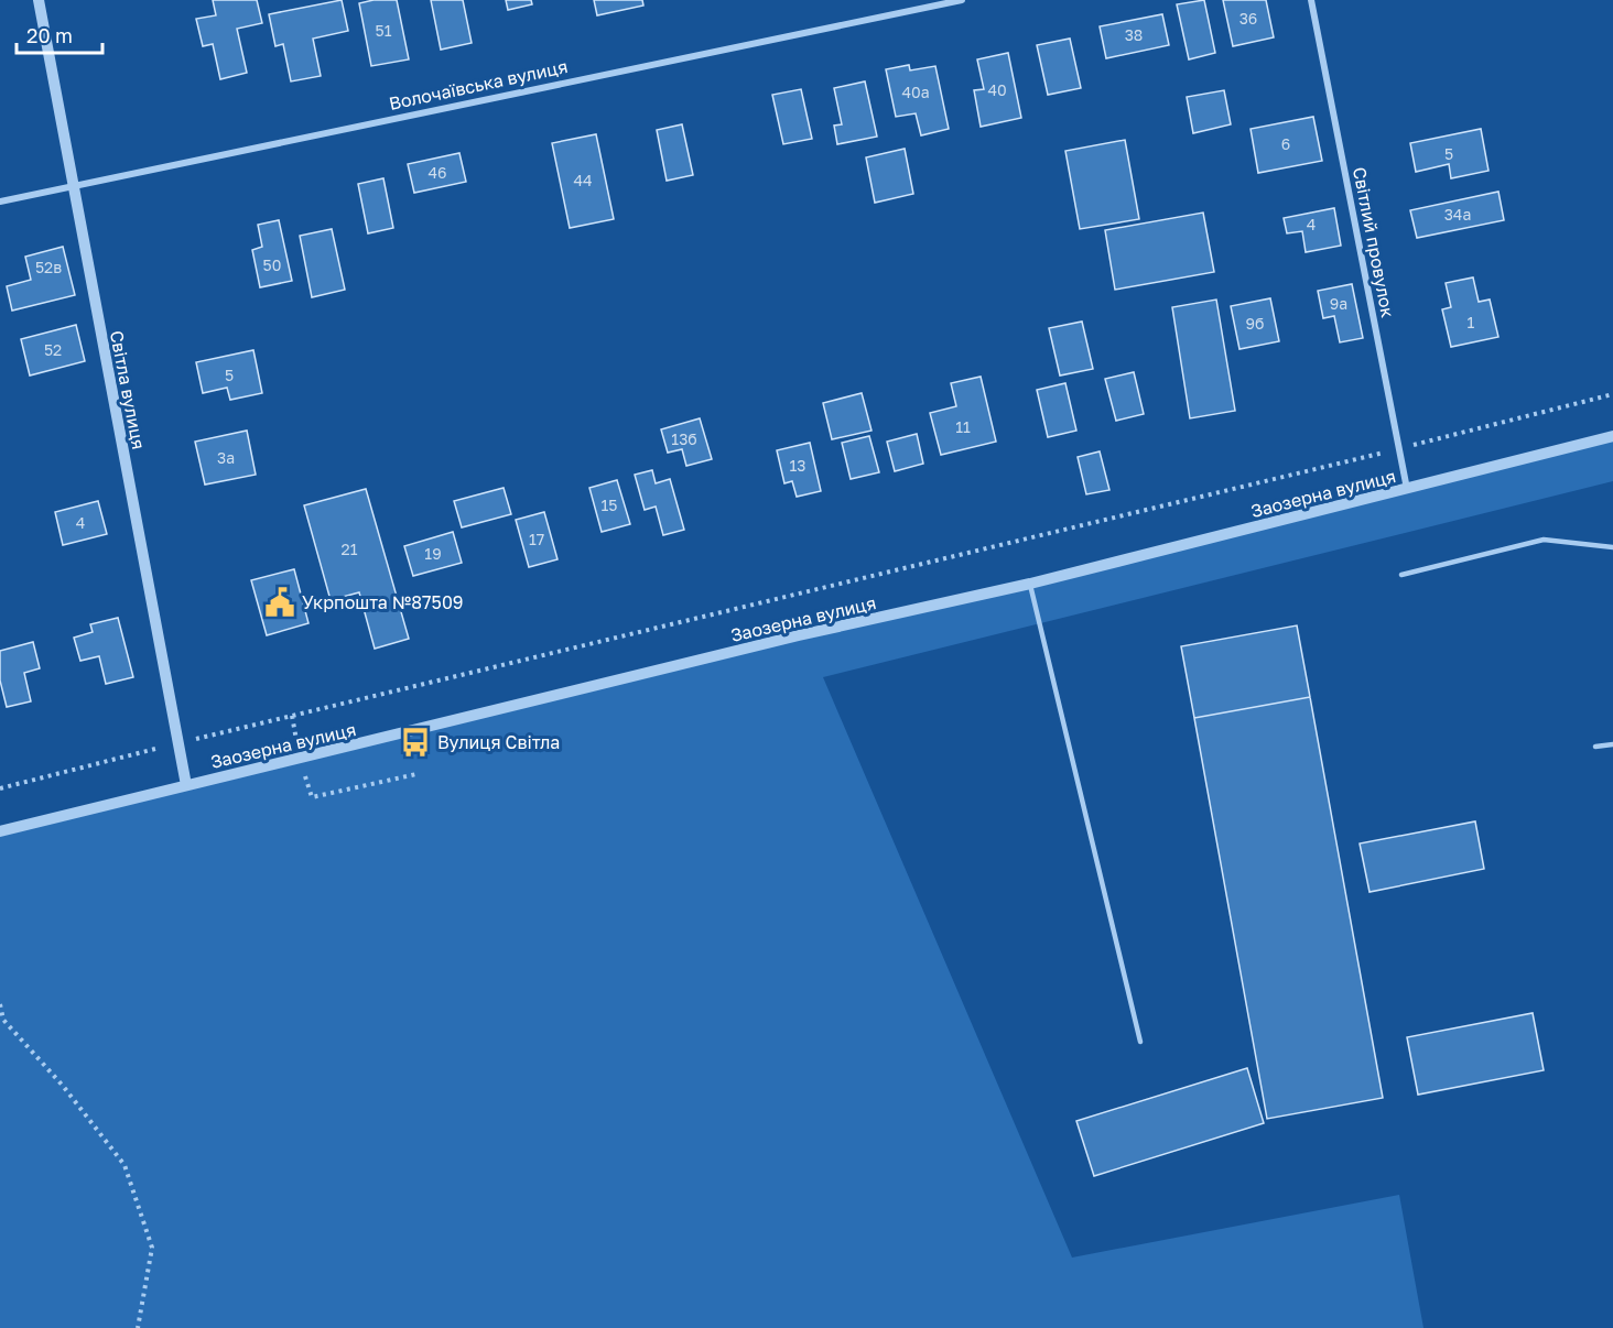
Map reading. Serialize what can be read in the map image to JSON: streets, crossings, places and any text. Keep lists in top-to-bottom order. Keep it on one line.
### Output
{"streets":{"street":["Волочаївська вулиця","Світлий провулок","Світла вулиця","Заозерна вулиця"]},"crossings":[["Волочаївська вулиця","Світла вулиця"],["Світлий провулок","Заозерна вулиця"],["Світла вулиця","Заозерна вулиця"]],"places":{"public building":["Укрпошта №87509"],"bus stop":["Вулиця Світла"]},"house_numbers":["36","51","38","40","40а","6","5","46","44","34а","4","50","52в","9а","1","9б","52","5","11","13б","3а","13","15","4","17","21","19"],"scale_bar":"20 m"}
